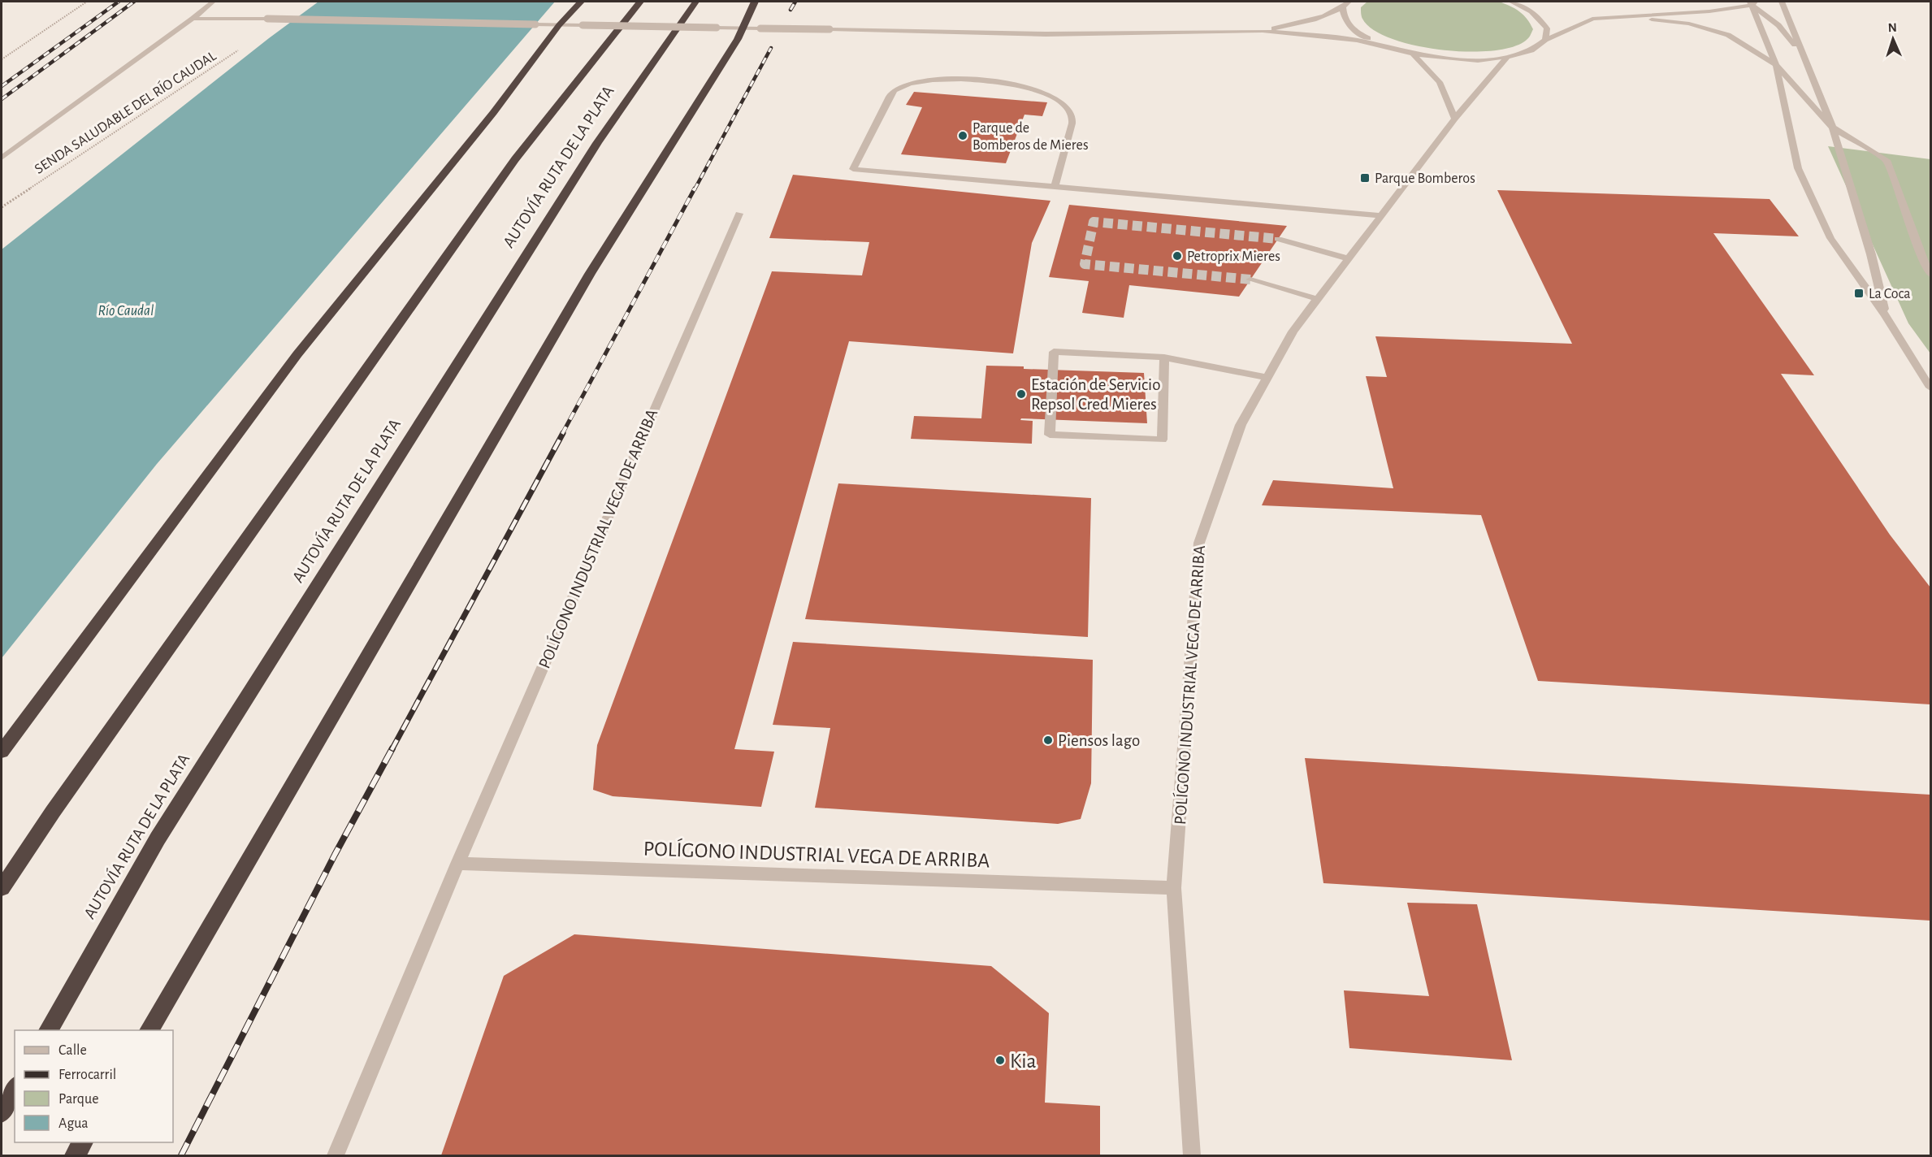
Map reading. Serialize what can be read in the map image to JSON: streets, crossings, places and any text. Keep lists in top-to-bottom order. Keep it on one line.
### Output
{"streets":{"highway":["AUTOVÍA RUTA DE LA PLATA"],"street":["POLÍGONO INDUSTRIAL VEGA DE ARRIBA"],"path":["SENDA SALUDABLE DEL RÍO CAUDAL"]},"water":["Río Caudal"],"places":{"other":["Parque de Bomberos de Mieres","Petroprix Mieres","Estación de Servicio Repsol Cred Mieres","Piensos lago","Kia"],"transit":["Parque Bomberos","La Coca"]},"legend":["Calle","Ferrocarril","Parque","Agua"],"north":"top"}
